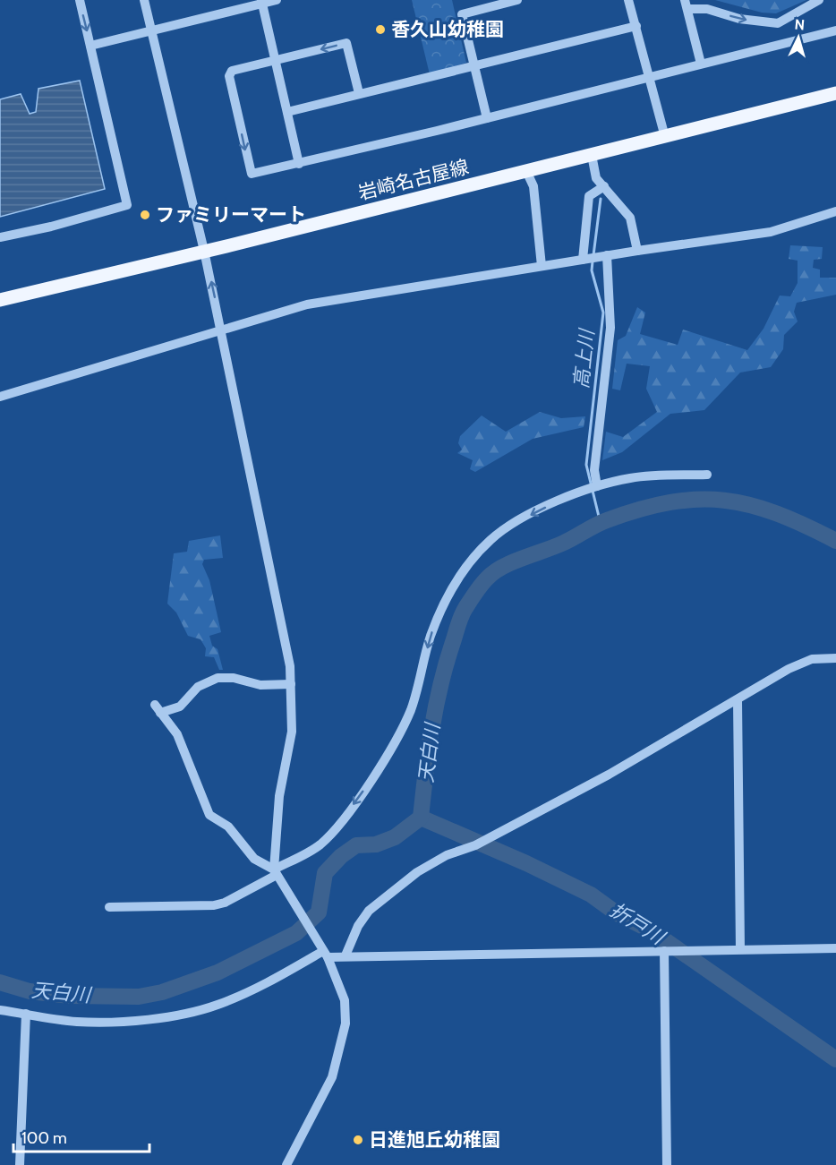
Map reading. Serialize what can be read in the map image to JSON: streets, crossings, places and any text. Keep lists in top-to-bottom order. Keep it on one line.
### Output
{"streets":{"main road":["岩崎名古屋線"]},"water":["高上川","天白川","折戸川"],"places":["香久山幼稚園","ファミリーマート","日進旭丘幼稚園"],"scale_bar":"100 m","north":"top"}
